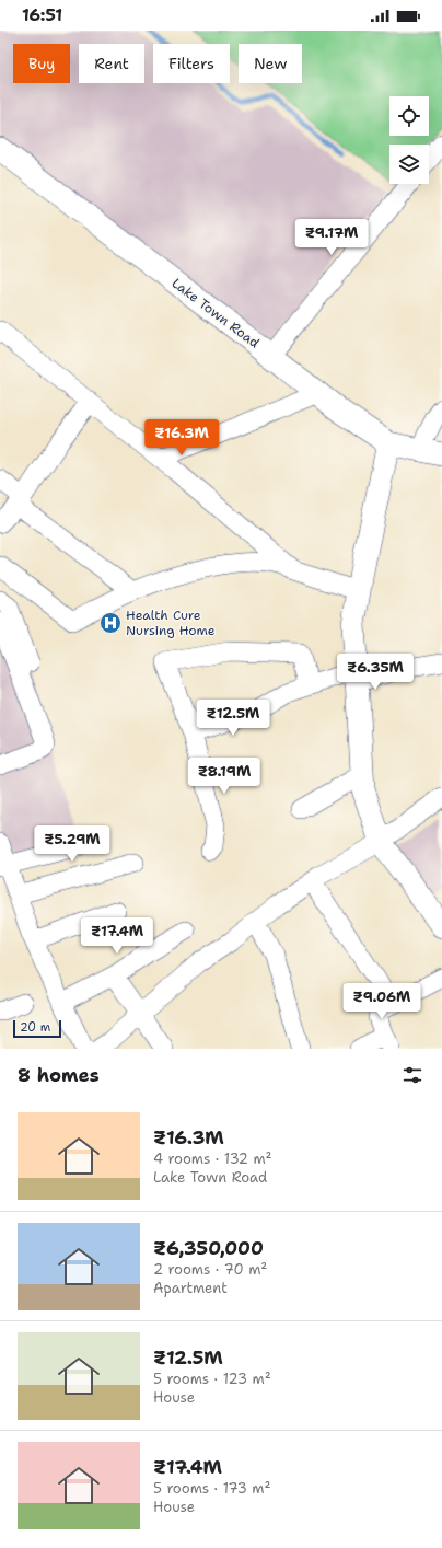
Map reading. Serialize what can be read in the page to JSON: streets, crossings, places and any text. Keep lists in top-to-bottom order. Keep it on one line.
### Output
{"streets":{"street":["Lake Town Road"]},"places":{"hospital":["Health Cure Nursing Home"]},"scale_bar":"20 m","page":{"status":"16:51","chip":["Buy","Rent","Filters","New"],"price":["₹9.17M","₹16.3M","₹6.35M","₹12.5M","₹8.19M","₹5.29M","₹17.4M","₹9.06M"],"scale":"20 m","heading":"8 homes","list":[{"name":"₹16.3M","note":"4 rooms · 132 m² · Lake Town Road"},{"name":"₹6,350,000","note":"2 rooms · 70 m² · Apartment"},{"name":"₹12.5M","note":"5 rooms · 123 m² · House"},{"name":"₹17.4M","note":"5 rooms · 173 m² · House"}]}}
